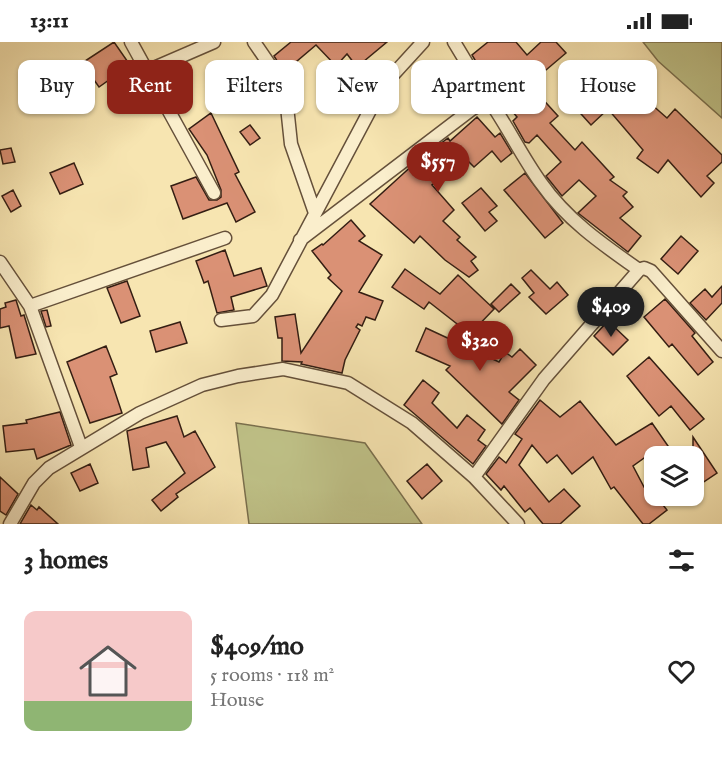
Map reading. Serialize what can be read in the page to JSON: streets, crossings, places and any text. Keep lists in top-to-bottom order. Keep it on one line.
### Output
{"page":{"status":"13:11","chip":["Buy","Rent","Filters","New","Apartment","House"],"price":["$557","$409","$320"],"heading":"3 homes","list":[{"name":"$409/mo","note":"5 rooms · 118 m² · House"}]}}
